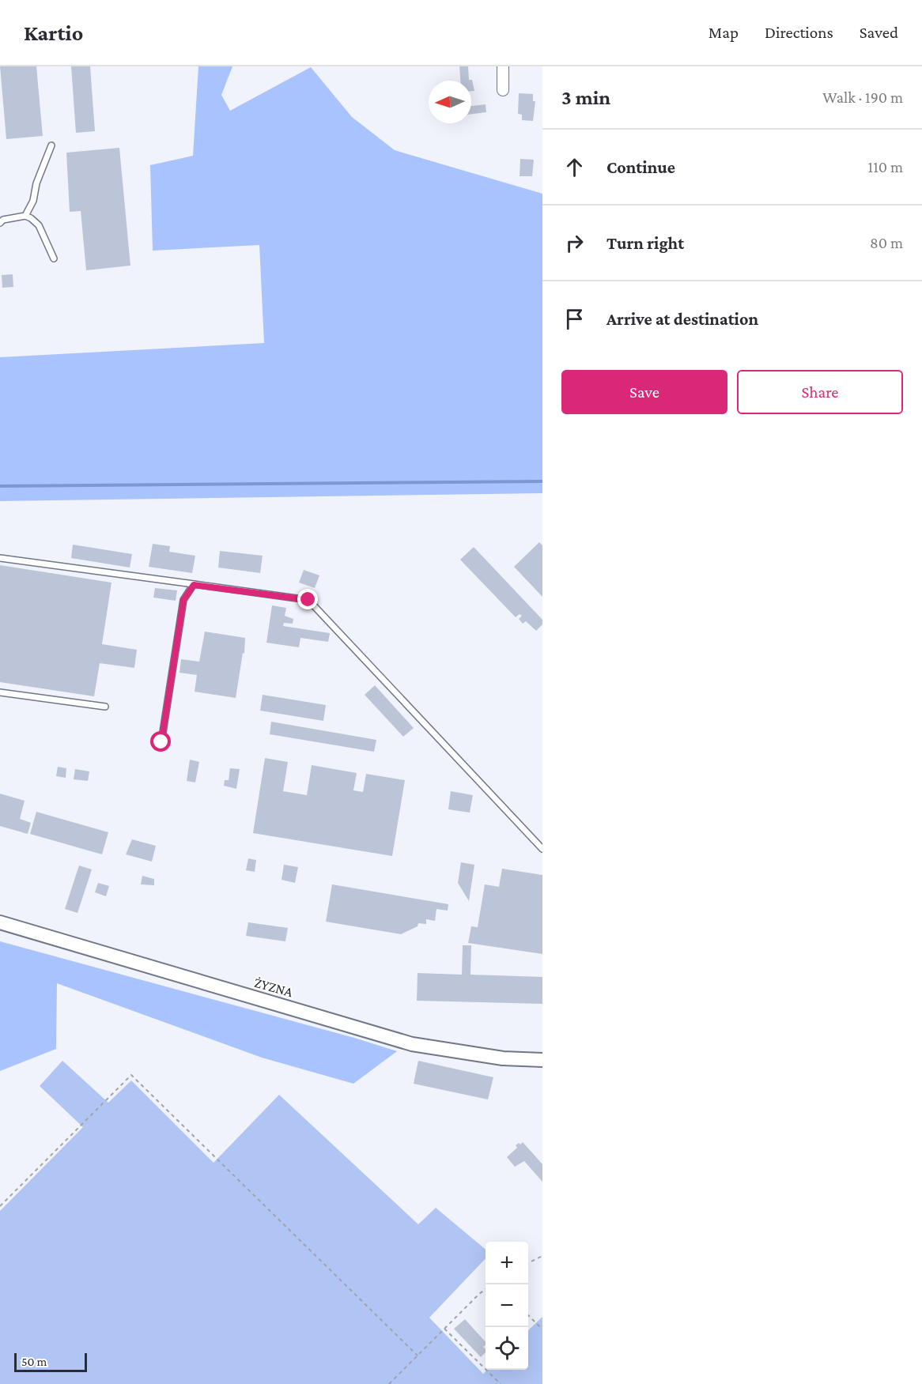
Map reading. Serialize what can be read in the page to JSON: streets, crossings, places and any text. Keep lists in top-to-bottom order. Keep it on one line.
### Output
{"streets":{"street":["ŻYZNA"]},"scale_bar":"50 m","north":"left","page":{"header":"Kartio","nav":["Map","Directions","Saved"],"heading":["3 min","Walk · 190 m"],"list":[["Continue","110 m"],["Turn right","80 m"],"Arrive at destination"],"buttons":["Save","Share"],"map_buttons":["+","−"],"scale":"50 m"}}
